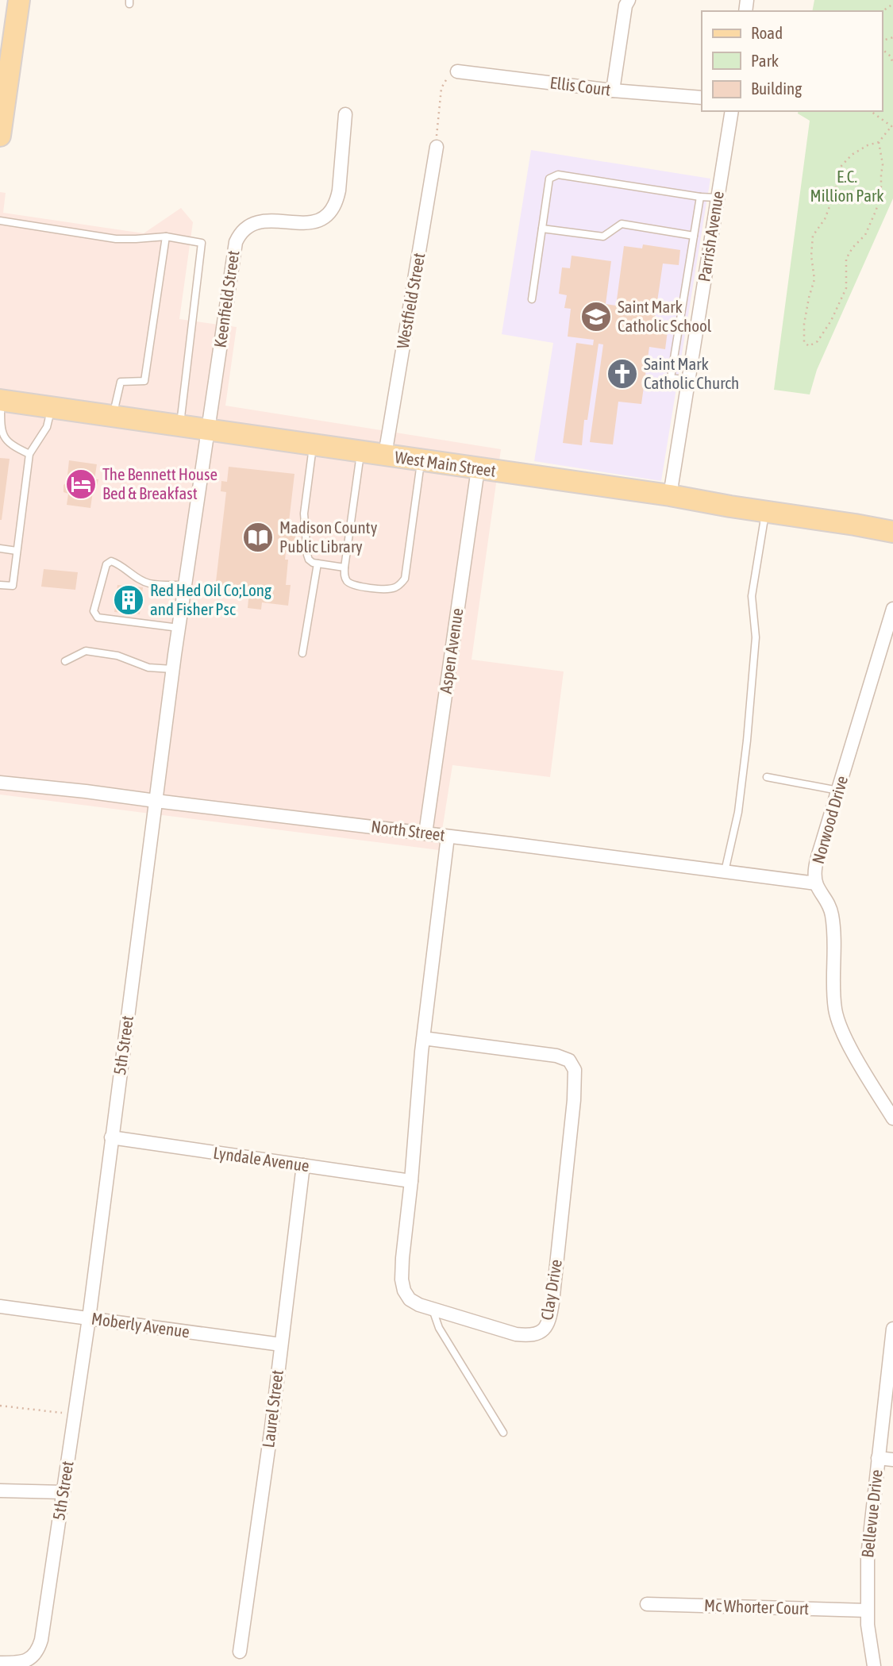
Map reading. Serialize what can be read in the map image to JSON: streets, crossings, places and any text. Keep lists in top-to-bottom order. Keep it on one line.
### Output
{"streets":{"main road":["West Main Street"],"street":["Ellis Court","Parrish Avenue","Keenfield Street","Westfield Street","Aspen Avenue","Norwood Drive","North Street","5th Street","Lyndale Avenue","Clay Drive","Moberly Avenue","Laurel Street","Bellevue Drive","Mc Whorter Court"]},"crossings":[["Parrish Avenue","West Main Street"],["Keenfield Street","West Main Street"],["Keenfield Street","5th Street"],["Westfield Street","West Main Street"],["West Main Street","Aspen Avenue"],["West Main Street","5th Street"],["Aspen Avenue","North Street"],["Norwood Drive","North Street"],["North Street","5th Street"],["North Street","Clay Drive"],["5th Street","Lyndale Avenue"],["5th Street","Moberly Avenue"],["Lyndale Avenue","Clay Drive"],["Lyndale Avenue","Laurel Street"],["Moberly Avenue","Laurel Street"],["Bellevue Drive","Mc Whorter Court"]],"parks":["E.C. Million Park"],"places":{"school or university":["Saint Mark Catholic School"],"church":["Saint Mark Catholic Church"],"hotel":["The Bennett House Bed & Breakfast"],"library":["Madison County Public Library"],"building":["Red Hed Oil Co;Long and Fisher Psc"]},"legend":["Road","Park","Building"]}
